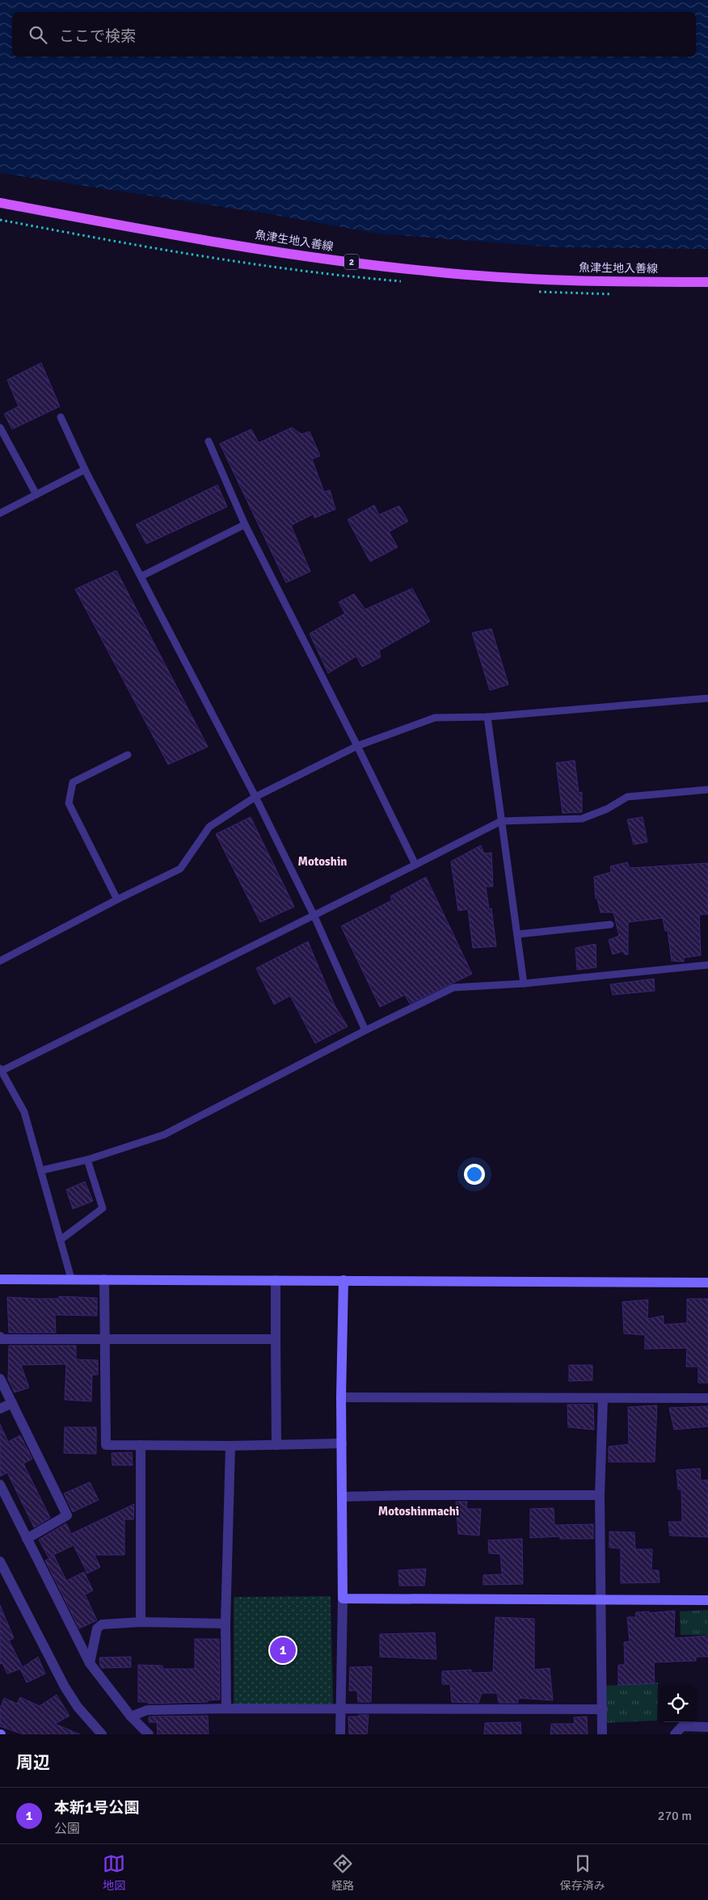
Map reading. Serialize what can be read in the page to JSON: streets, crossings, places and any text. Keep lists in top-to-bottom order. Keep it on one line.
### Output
{"streets":{"main road":["魚津生地入善線","2"]},"districts":["Motoshin","Motoshinmachi"],"page":{"search":"ここで検索","pins":"1","heading":"周辺","list":[{"mark":"1","name":"本新1号公園","note":"公園","value":"270 m"}],"nav":["地図","経路","保存済み"]}}
